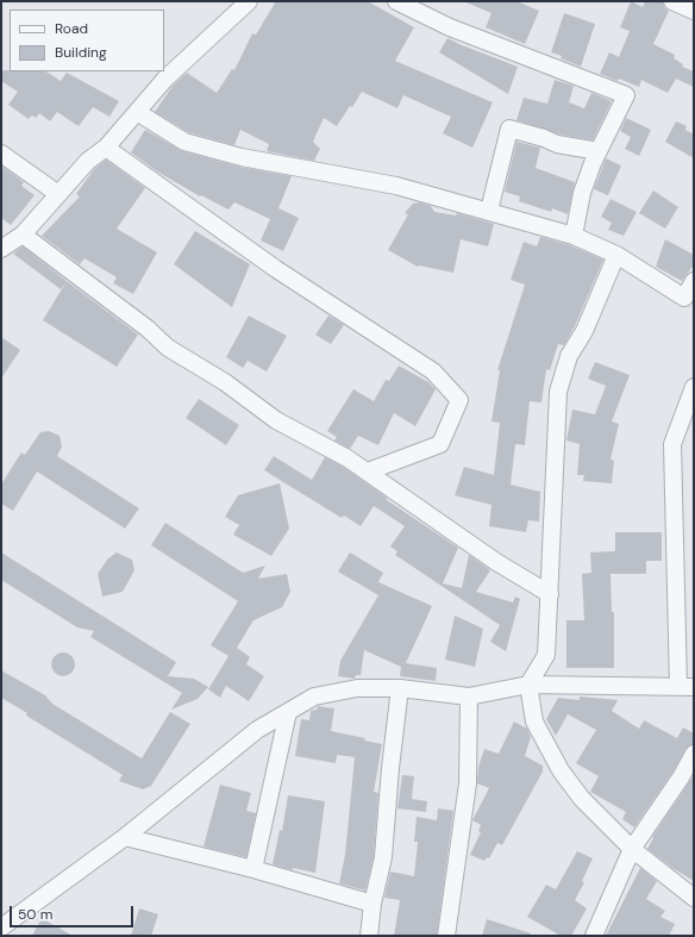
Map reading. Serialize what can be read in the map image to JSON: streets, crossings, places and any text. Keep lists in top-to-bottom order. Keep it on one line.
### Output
{"legend":["Road","Building"],"scale_bar":"50 m"}
